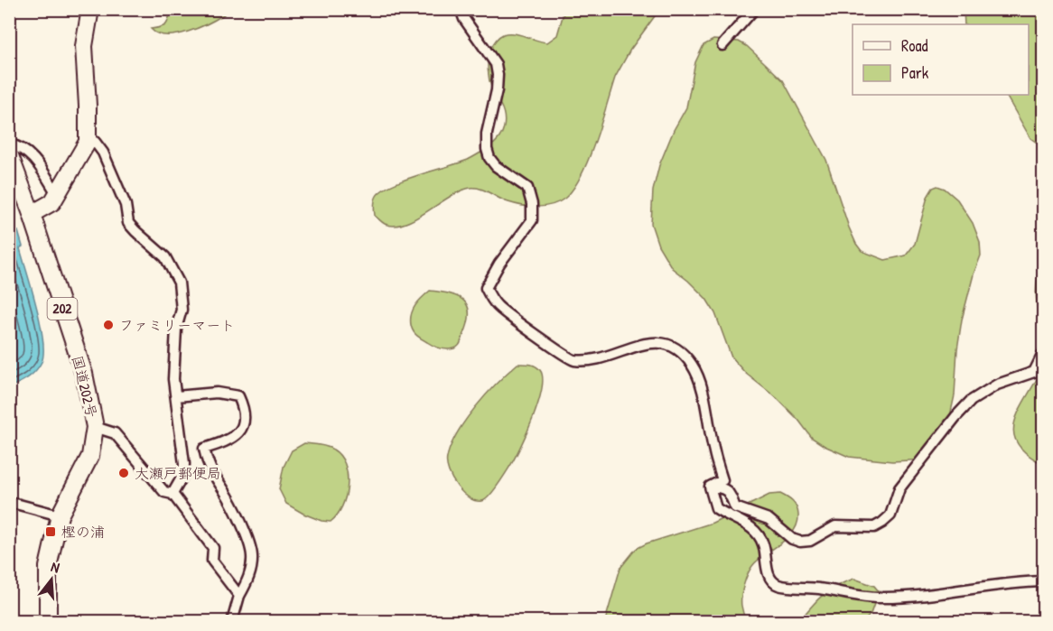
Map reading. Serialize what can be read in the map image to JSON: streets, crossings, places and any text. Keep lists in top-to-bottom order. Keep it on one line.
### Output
{"streets":{"highway":["202","国道202号"]},"places":{"other":["ファミリーマート","大瀬戸郵便局"],"transit":["樫の浦"]},"legend":["Road","Park"],"north":"top"}
